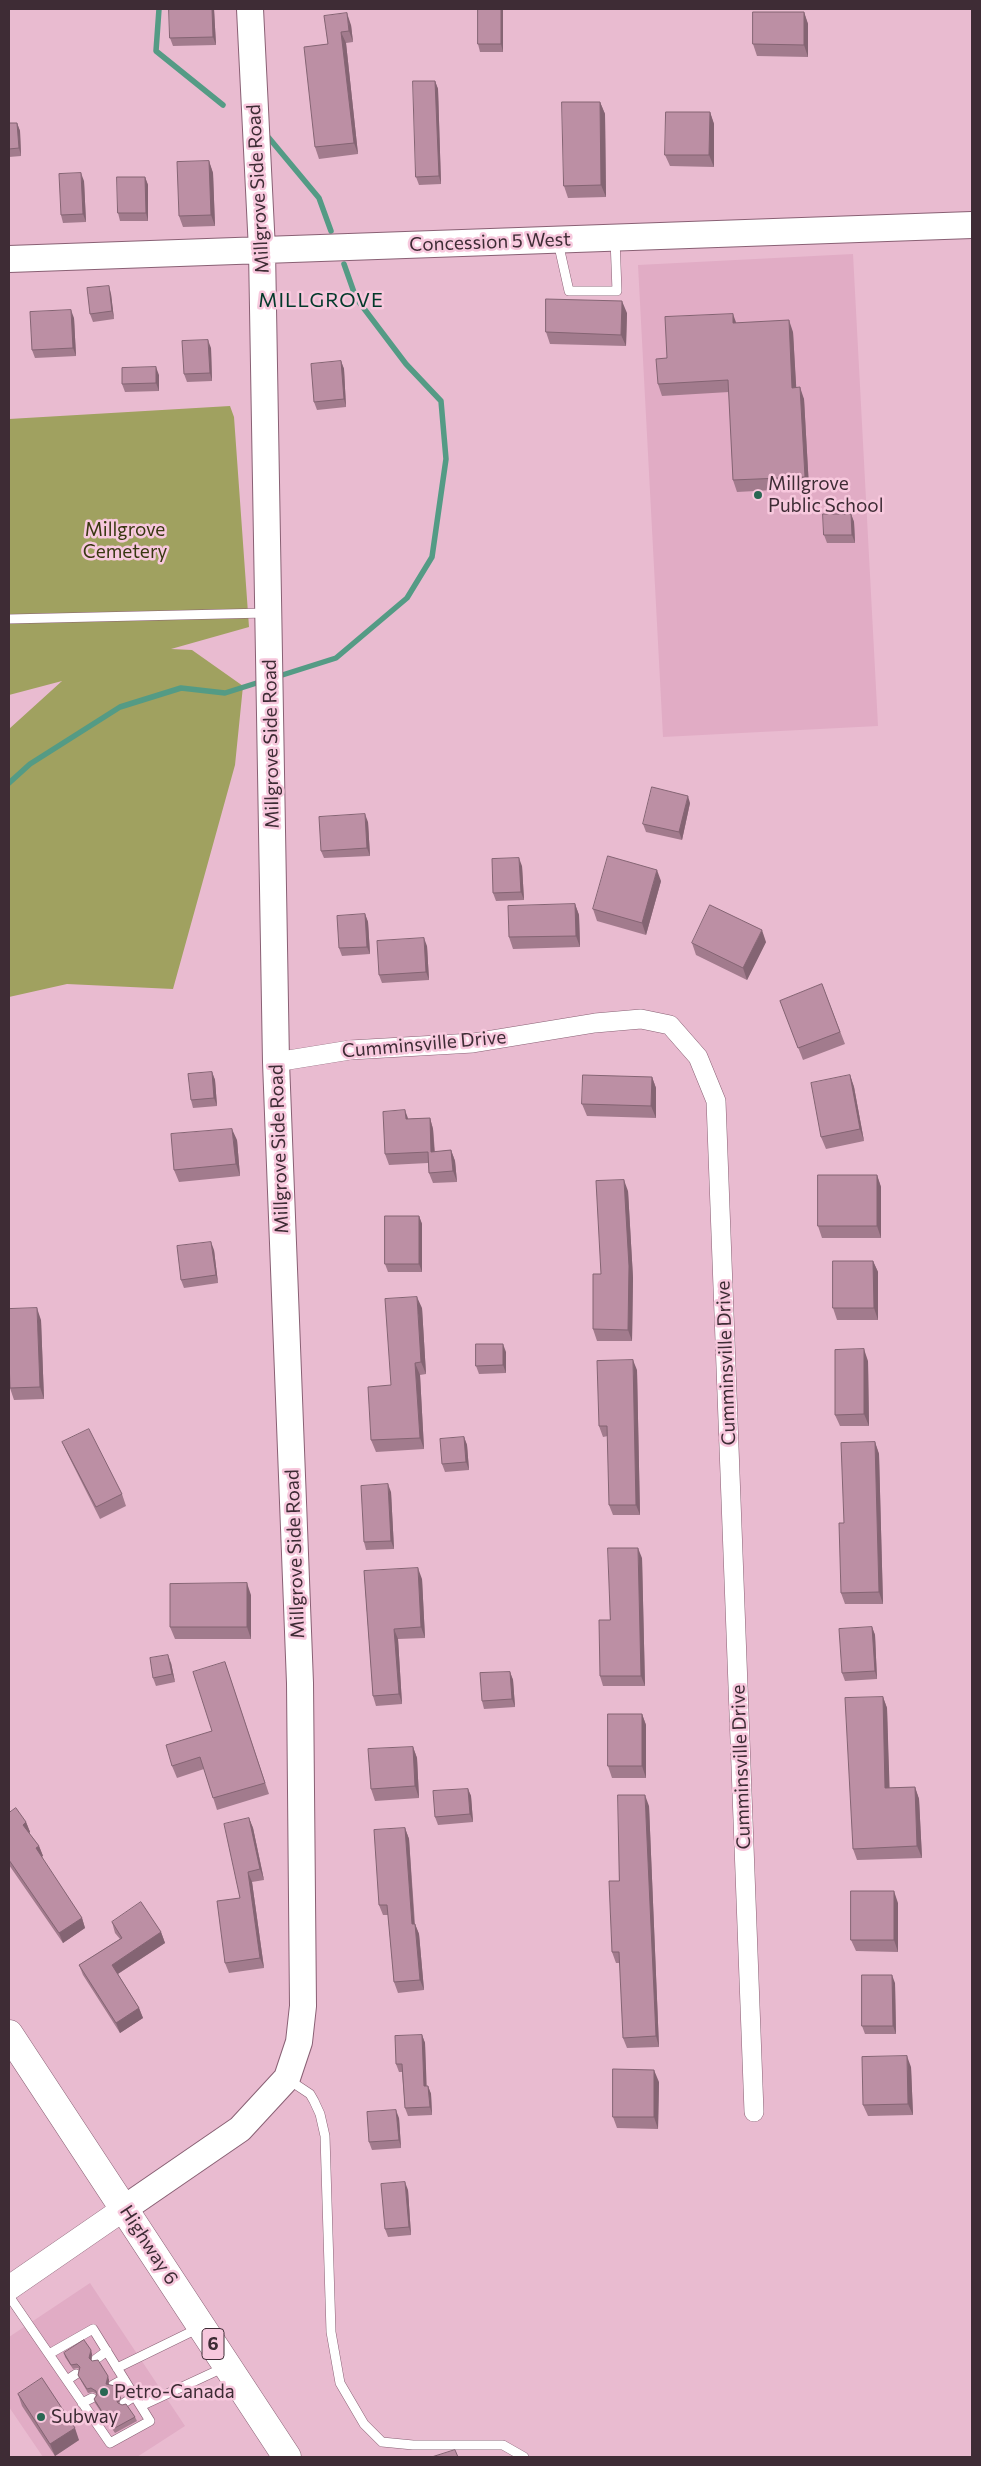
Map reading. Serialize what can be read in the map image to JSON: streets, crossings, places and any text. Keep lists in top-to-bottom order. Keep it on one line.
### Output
{"streets":{"highway":["Highway 6","6"],"main road":["Millgrove Side Road","Concession 5 West"],"street":["Cumminsville Drive"]},"crossings":[["Millgrove Side Road","Concession 5 West"],["Millgrove Side Road","Cumminsville Drive"],["Millgrove Side Road","Highway 6"]],"districts":["MILLGROVE"],"parks":["Millgrove Cemetery"],"places":["Millgrove Public School","Petro-Canada","Subway"]}
